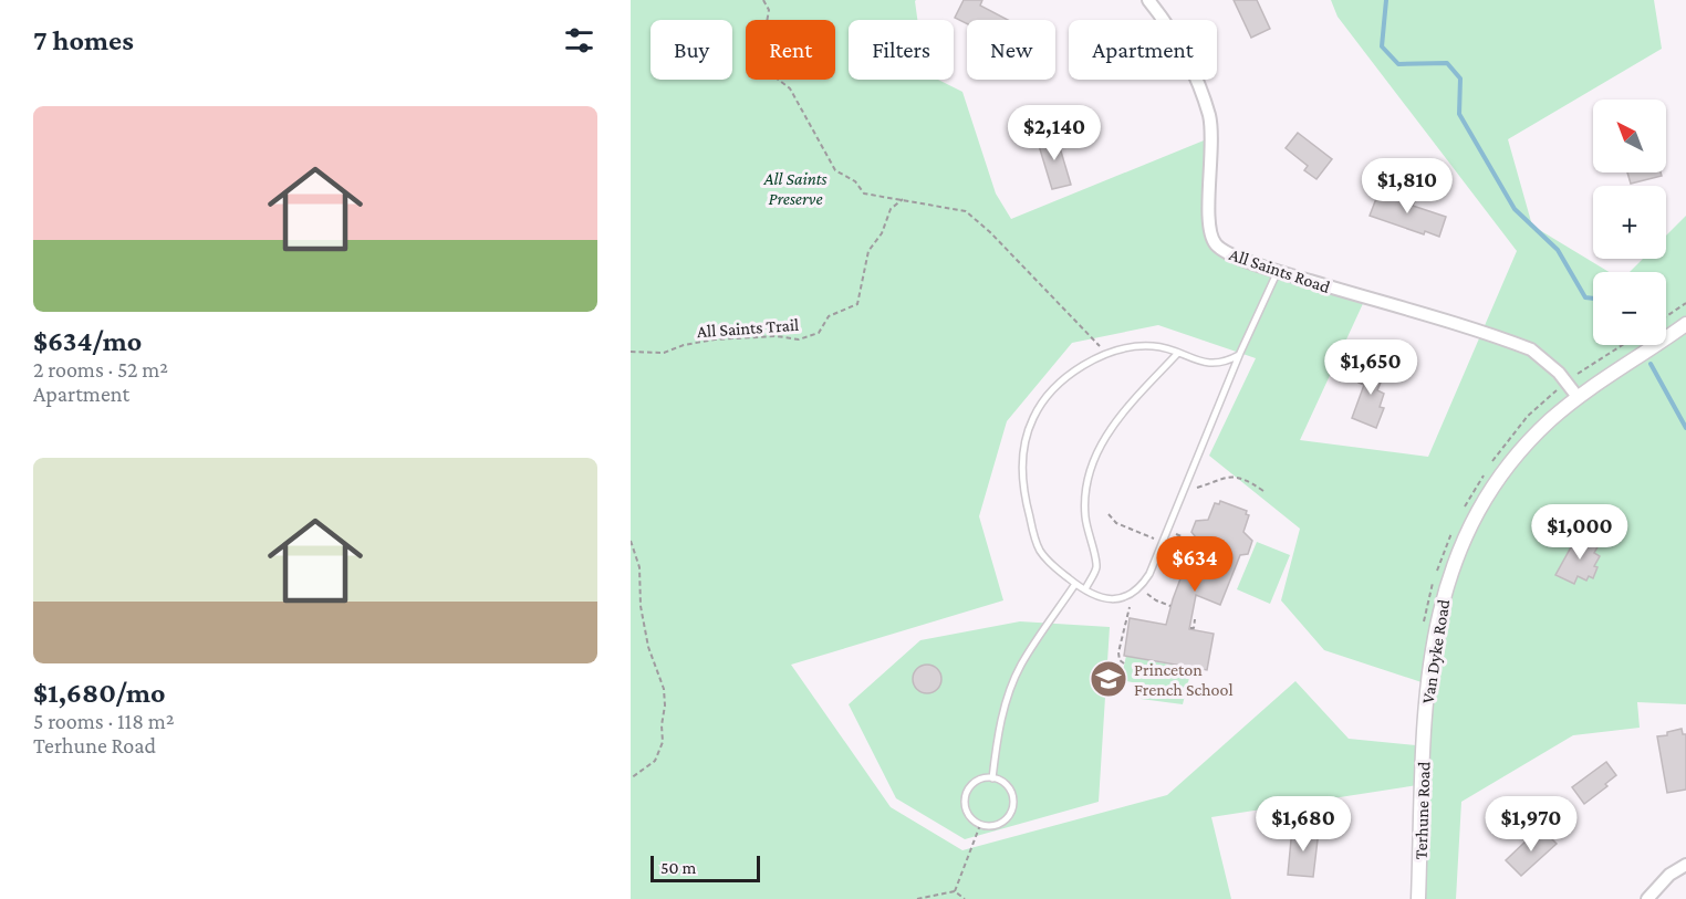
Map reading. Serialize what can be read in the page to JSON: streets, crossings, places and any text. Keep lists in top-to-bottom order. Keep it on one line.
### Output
{"streets":{"street":["All Saints Road","Van Dyke Road","Terhune Road"],"path":["All Saints Trail"]},"crossings":[["All Saints Road","Van Dyke Road"],["Van Dyke Road","Terhune Road"]],"parks":["All Saints Preserve"],"places":{"school or university":["Princeton French School"]},"scale_bar":"50 m","north":"top left","page":{"heading":"7 homes","chip":["Buy","Rent","Filters","New","Apartment"],"list":[{"name":"$634/mo","note":"2 rooms · 52 m² · Apartment"},{"name":"$1,680/mo","note":"5 rooms · 118 m² · Terhune Road"}],"map_buttons":["+","−"],"price":["$2,140","$1,810","$1,650","$1,000","$634","$1,680","$1,970"],"scale":"50 m"}}
